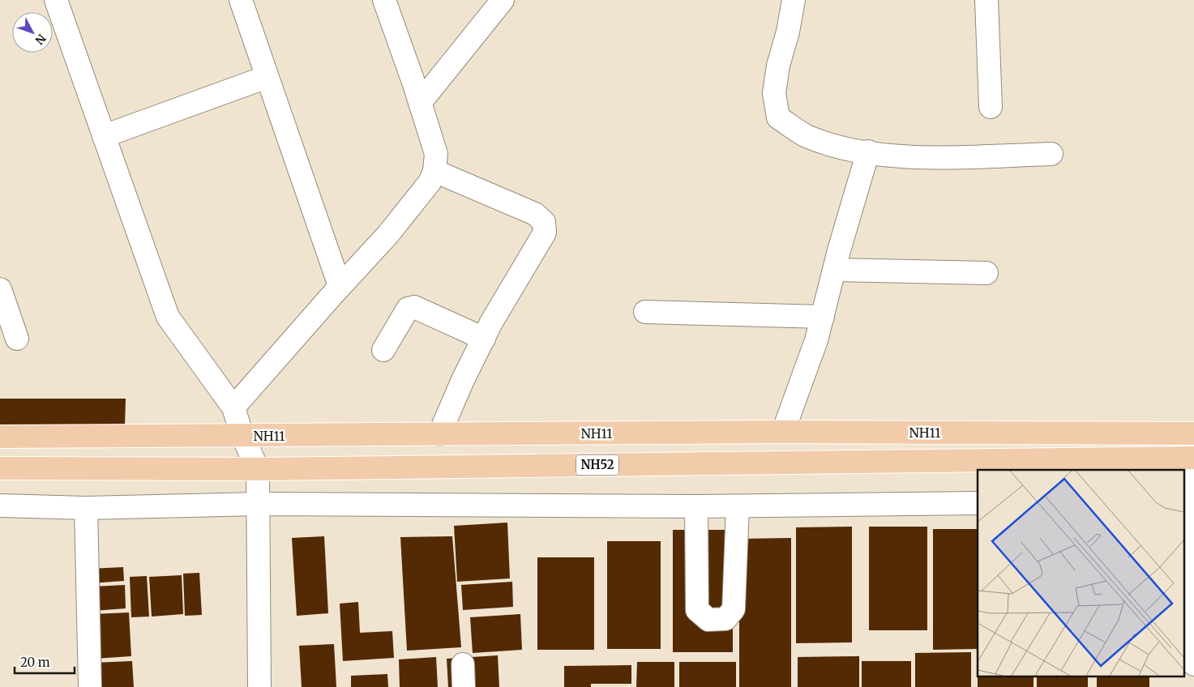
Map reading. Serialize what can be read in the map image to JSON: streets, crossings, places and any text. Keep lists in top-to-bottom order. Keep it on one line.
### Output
{"streets":{"highway":["NH11","NH52"]},"scale_bar":"20 m","north":"bottom right"}
